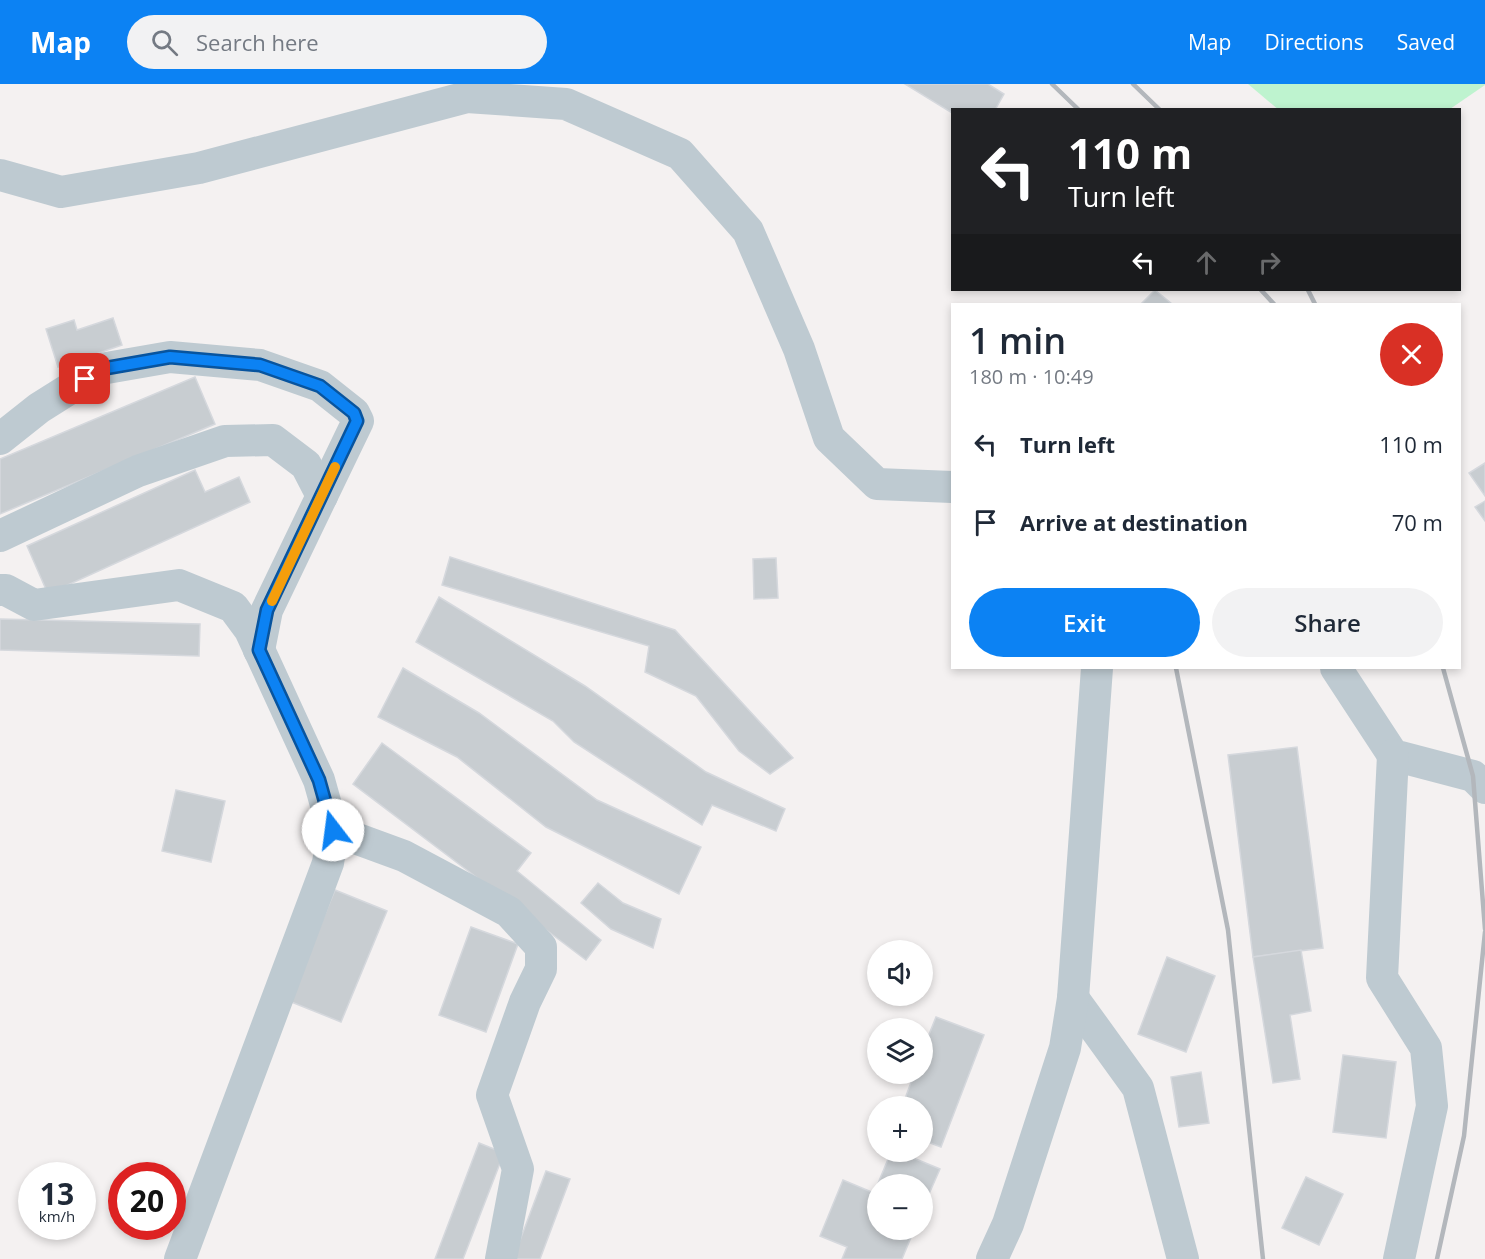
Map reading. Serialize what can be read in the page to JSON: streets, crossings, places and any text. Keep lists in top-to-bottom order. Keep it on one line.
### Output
{"page":{"header":"Map","search":"Search here","nav":["Map","Directions","Saved"],"turn":["110 m","Turn left"],"heading":["1 min","180 m · 10:49"],"list":[{"name":"Turn left","value":"110 m"},{"name":"Arrive at destination","value":"70 m"}],"buttons":["Exit","Share"],"map_buttons":["+","−"],"speed":"13 km/h","limit":"20"}}
